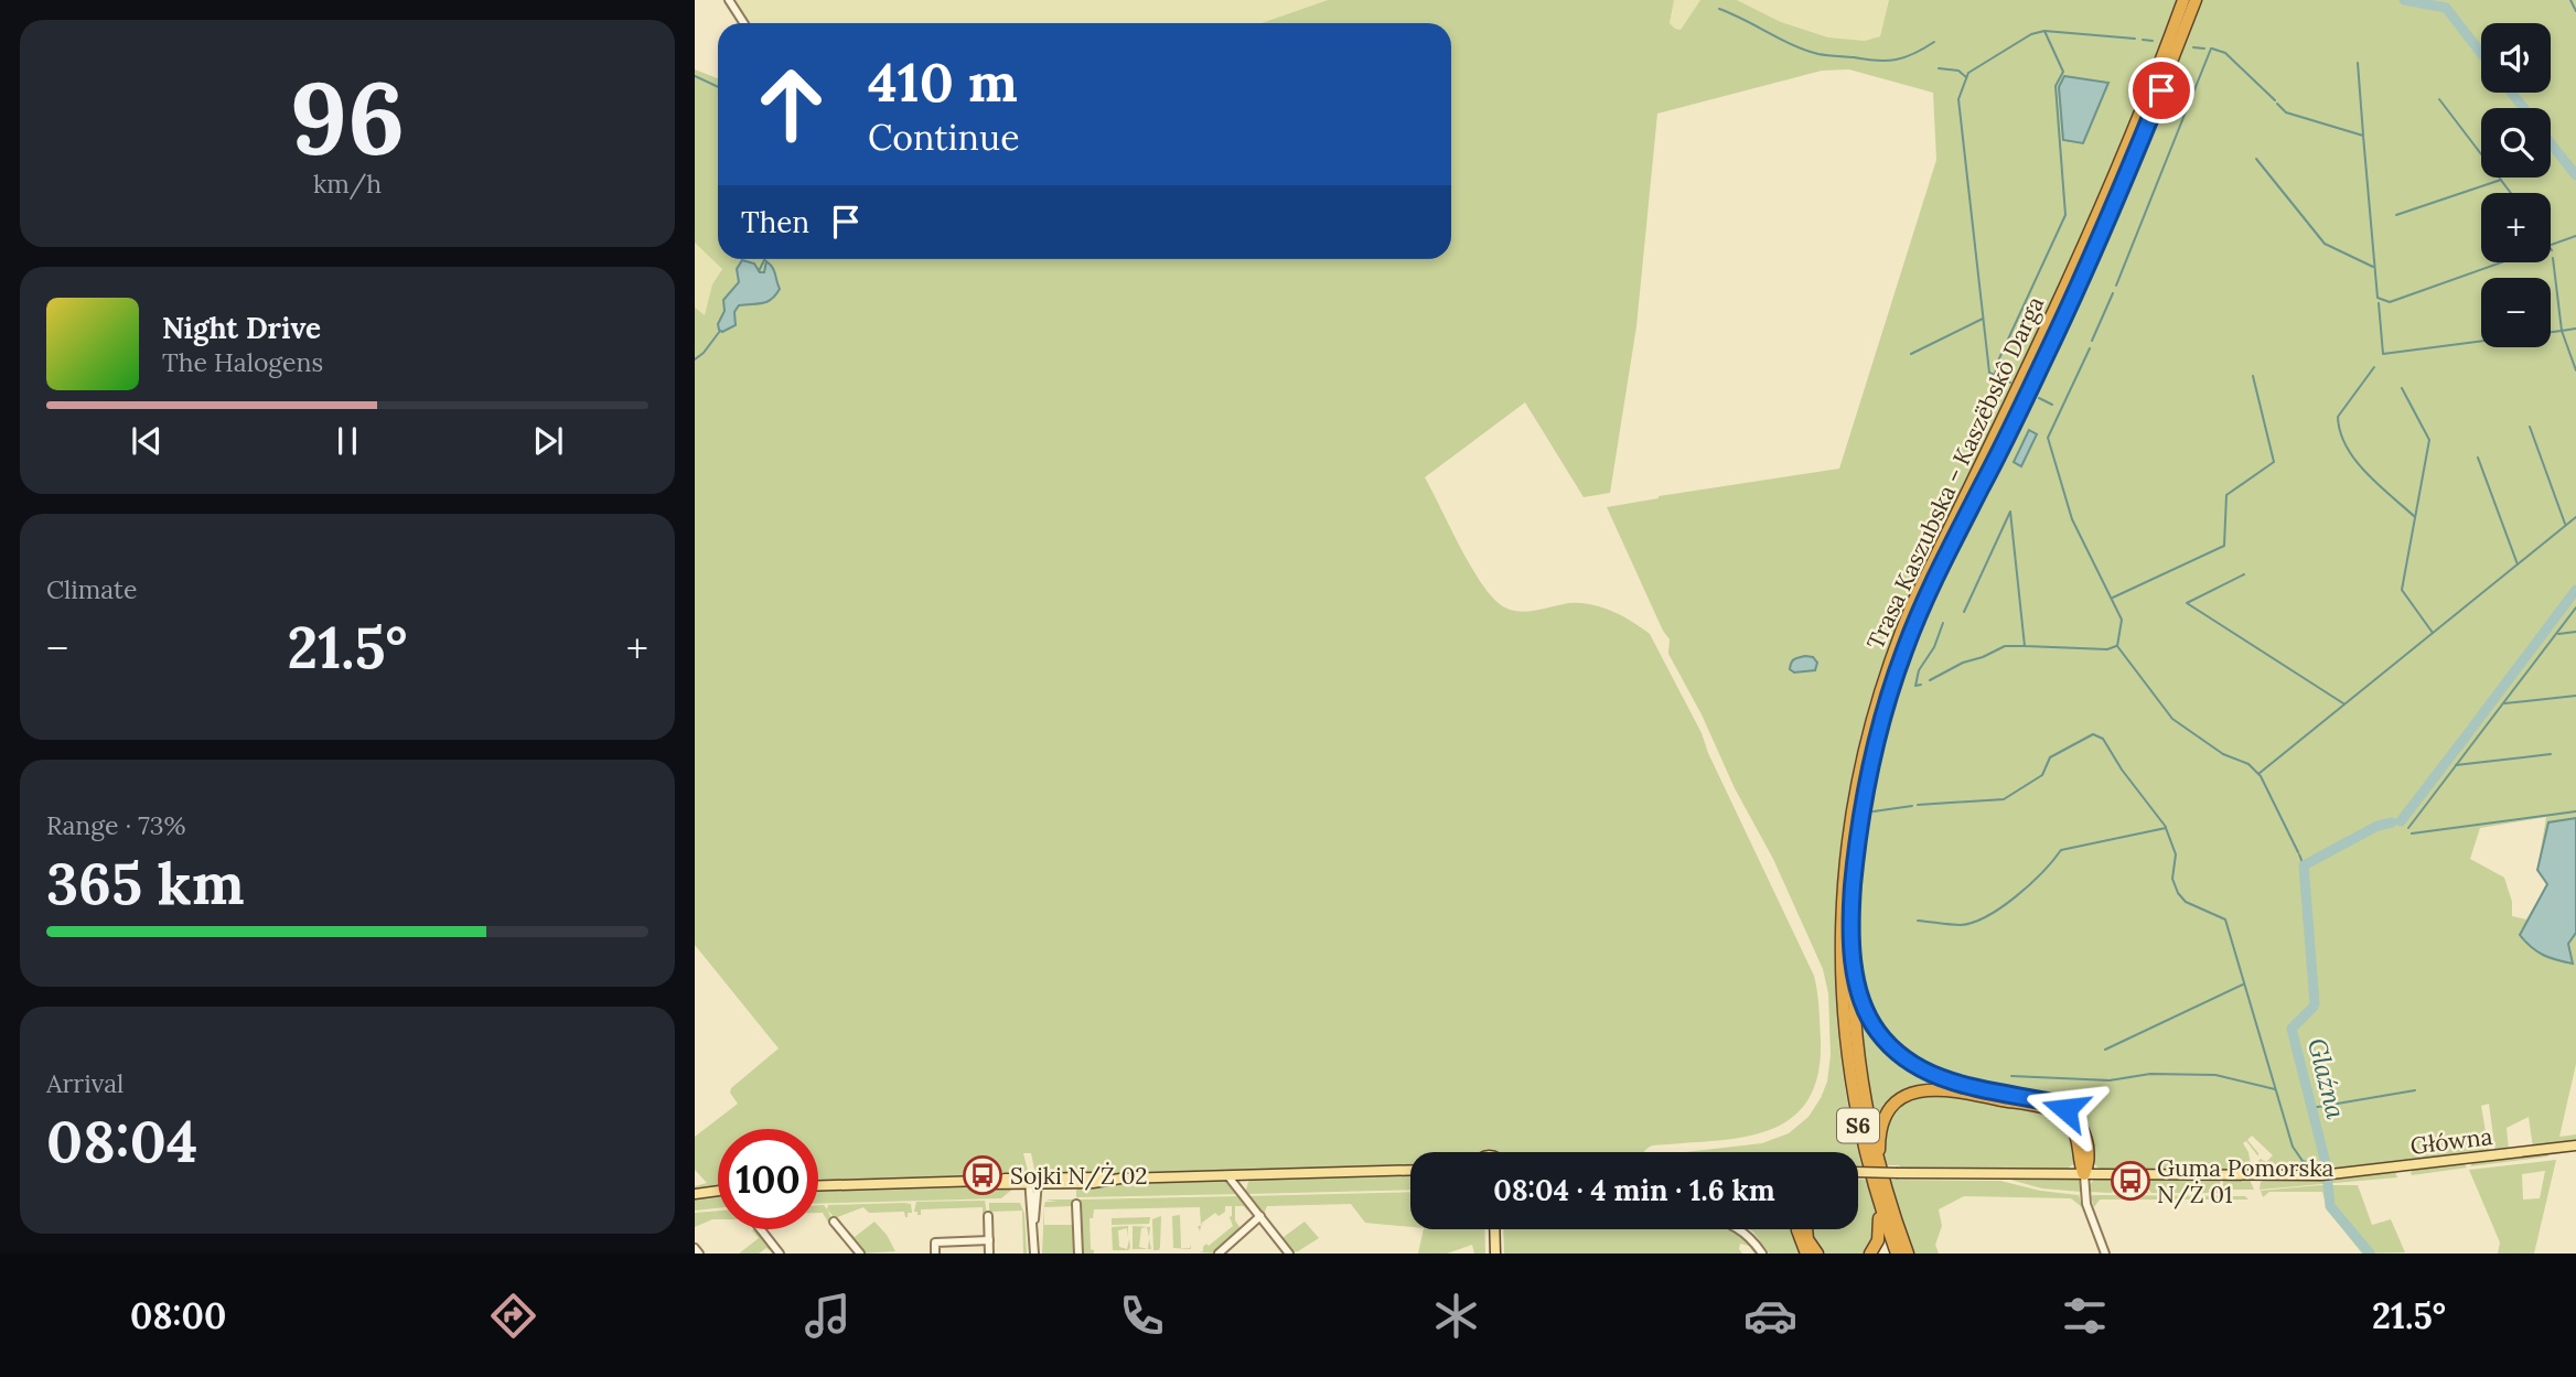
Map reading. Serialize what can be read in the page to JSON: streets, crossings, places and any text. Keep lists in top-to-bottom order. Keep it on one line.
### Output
{"streets":{"highway":["Trasa Kaszubska – Kaszëbskô Darga","S6"],"main road":["Główna"]},"water":["Glaźna"],"places":{"bus stop":["Sojki N/Ż 02","Guma Pomorska N/Ż 01"]},"page":{"tile":[["96","km/h"],"Climate",["Range · 73%","365 km"],["Arrival","08:04"]],"map_buttons":["+","−"],"turn":["410 m","Continue"],"then":"Then","song":["Night Drive","The Halogens"],"heat":["−","21.5°","+"],"limit":"100","trip":"08:04 · 4 min · 1.6 km","tabs":["08:00","21.5°"]}}
